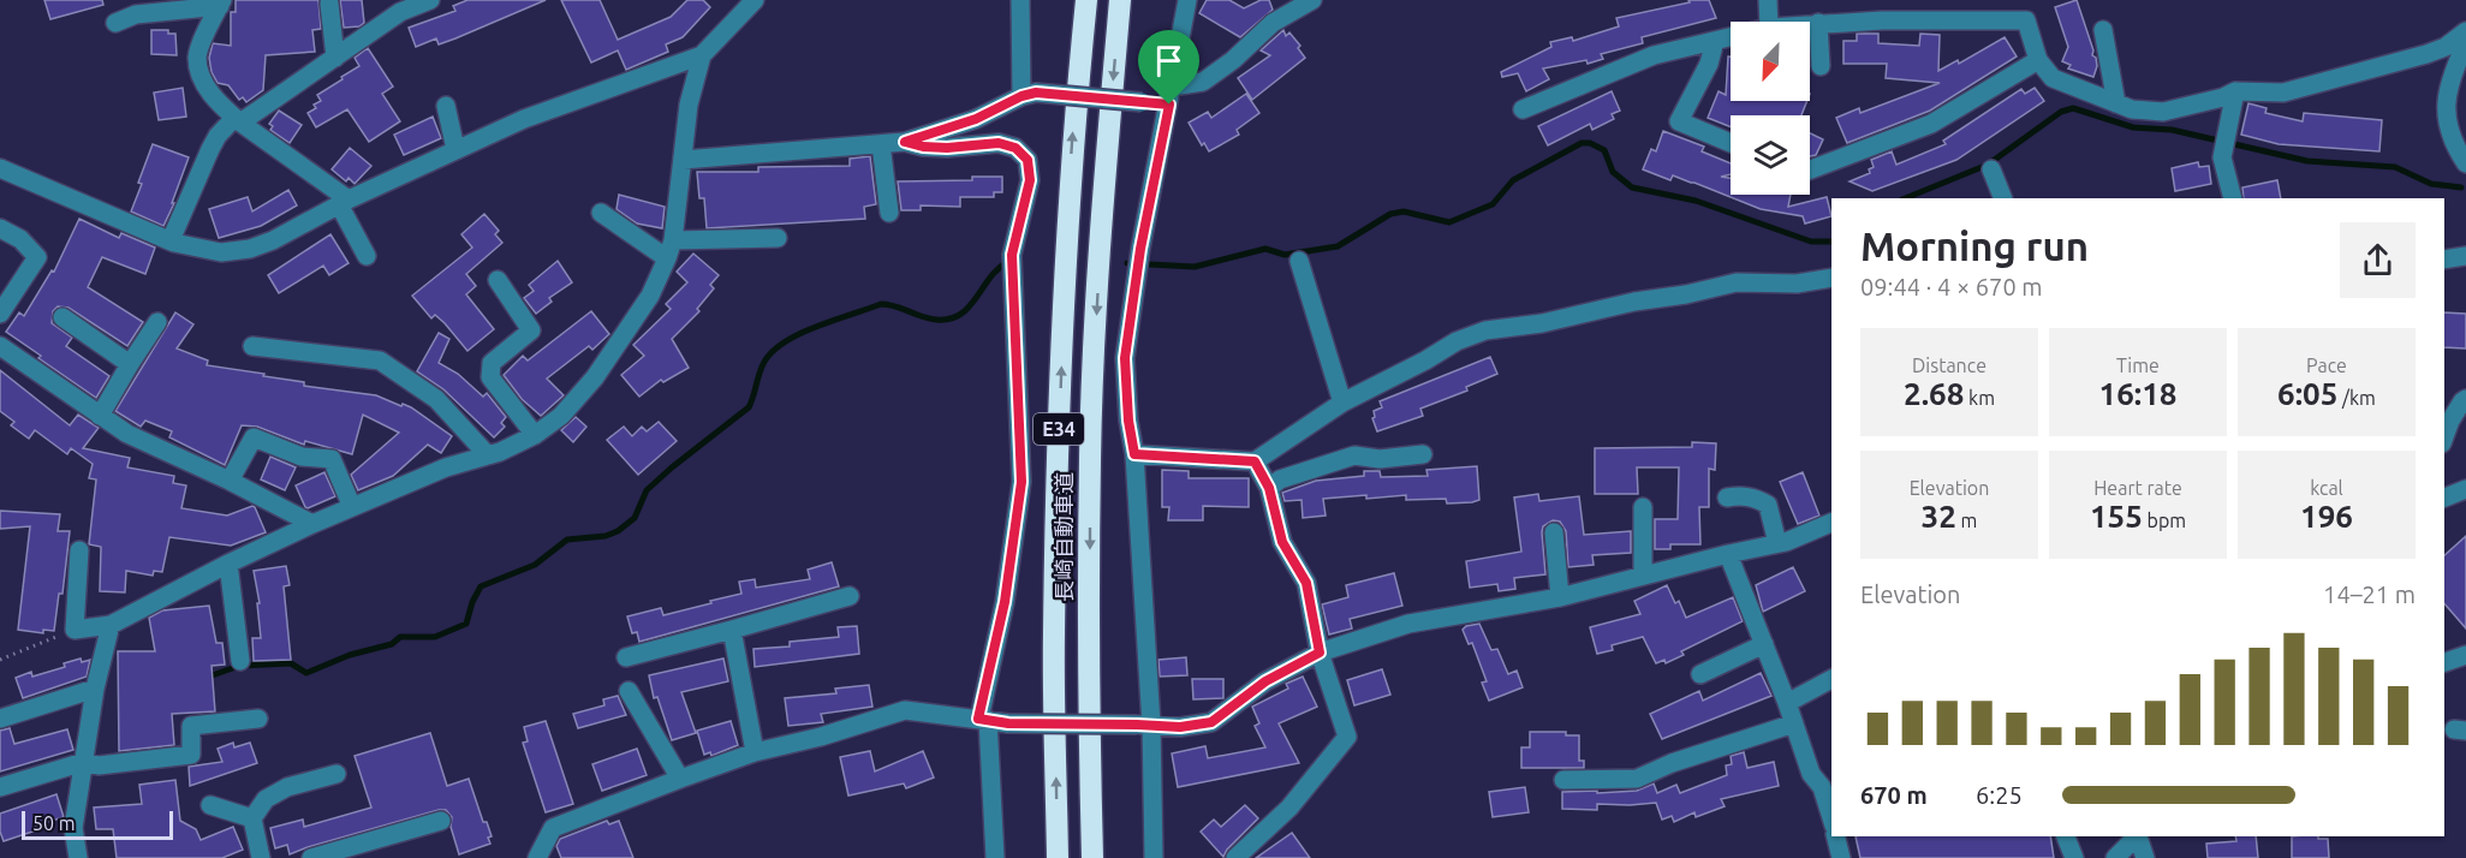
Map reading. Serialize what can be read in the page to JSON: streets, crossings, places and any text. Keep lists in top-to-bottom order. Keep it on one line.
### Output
{"streets":{"highway":["E34","長崎自動車道"]},"scale_bar":"50 m","north":"bottom left","page":{"heading":["Morning run","09:44 · 4 × 670 m"],"stats":[["Distance","2.68 km"],["Time","16:18"],["Pace","6:05 /km"],["Elevation","32 m"],["Heart rate","155 bpm"],["kcal","196"]],"chart":["Elevation","14–21 m"],"list":[{"name":"670 m","note":"6:25"}],"scale":"50 m"}}
